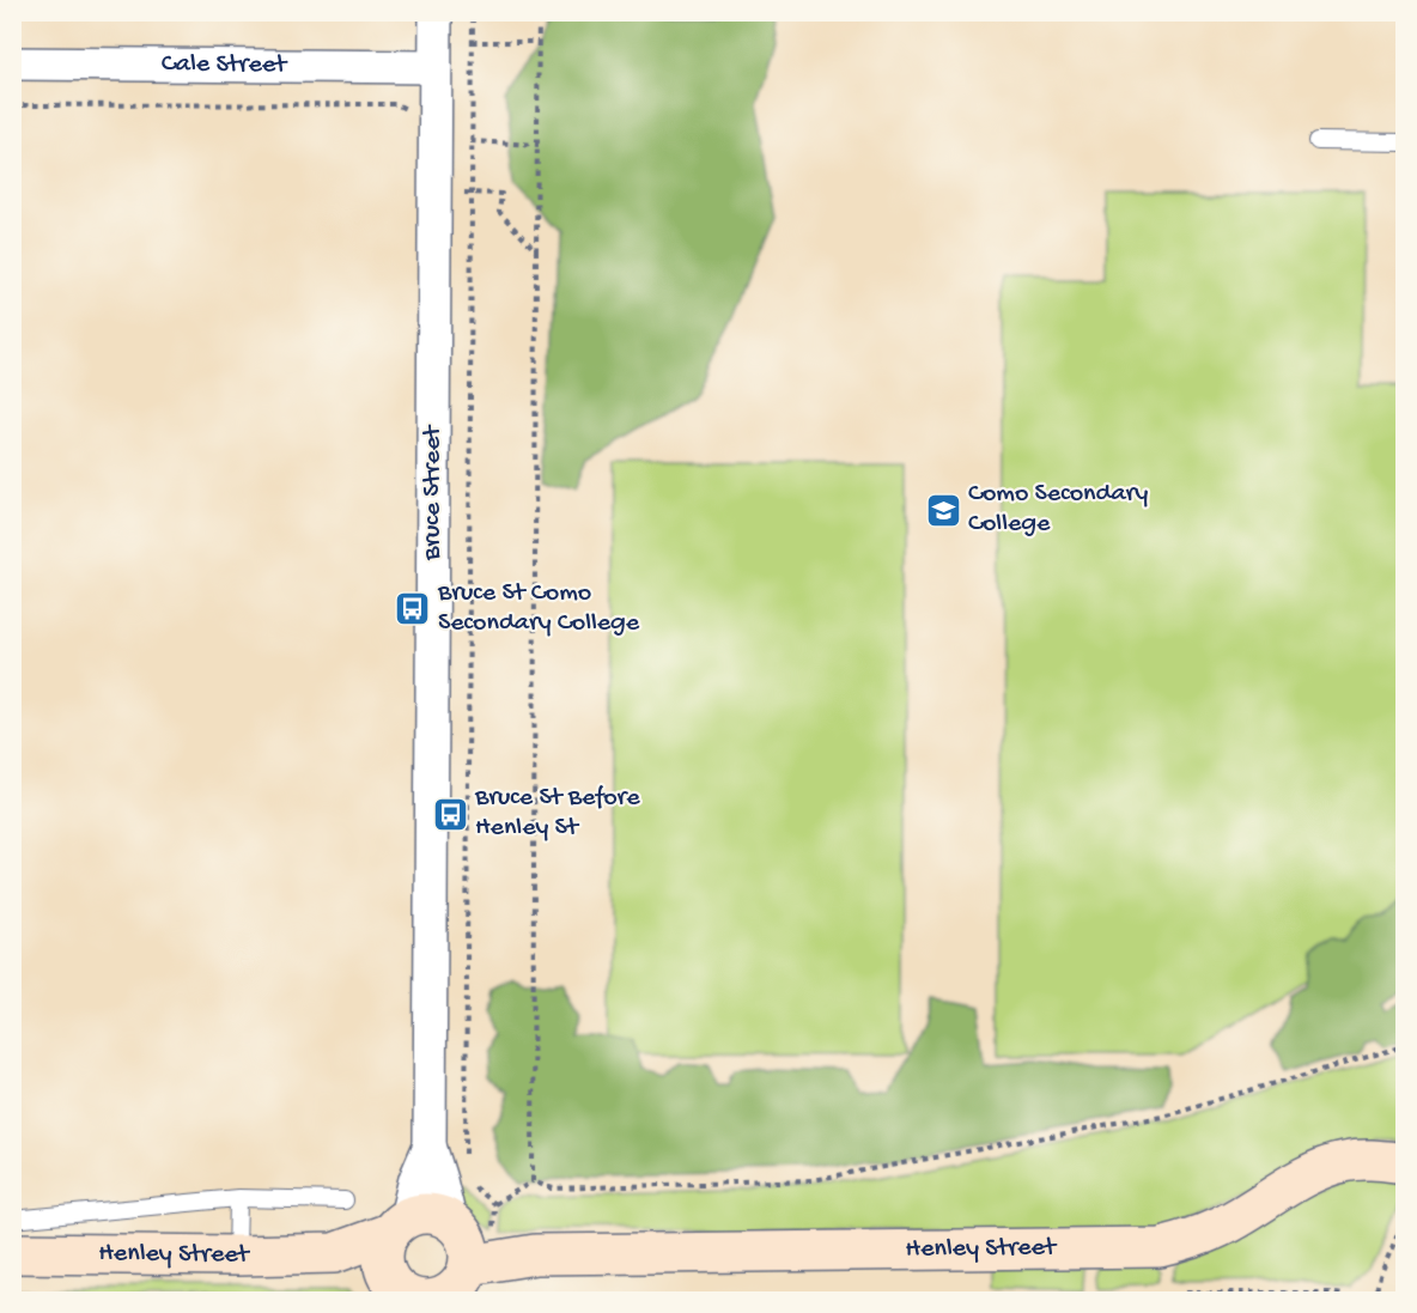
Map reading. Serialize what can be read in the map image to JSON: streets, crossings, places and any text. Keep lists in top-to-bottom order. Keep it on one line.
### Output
{"streets":{"street":["Cale Street","Bruce Street","Henley Street"]},"crossings":[["Cale Street","Bruce Street"],["Bruce Street","Henley Street"]],"places":{"school or university":["Como Secondary College"],"bus stop":["Bruce St Como Secondary College","Bruce St Before Henley St"]}}
